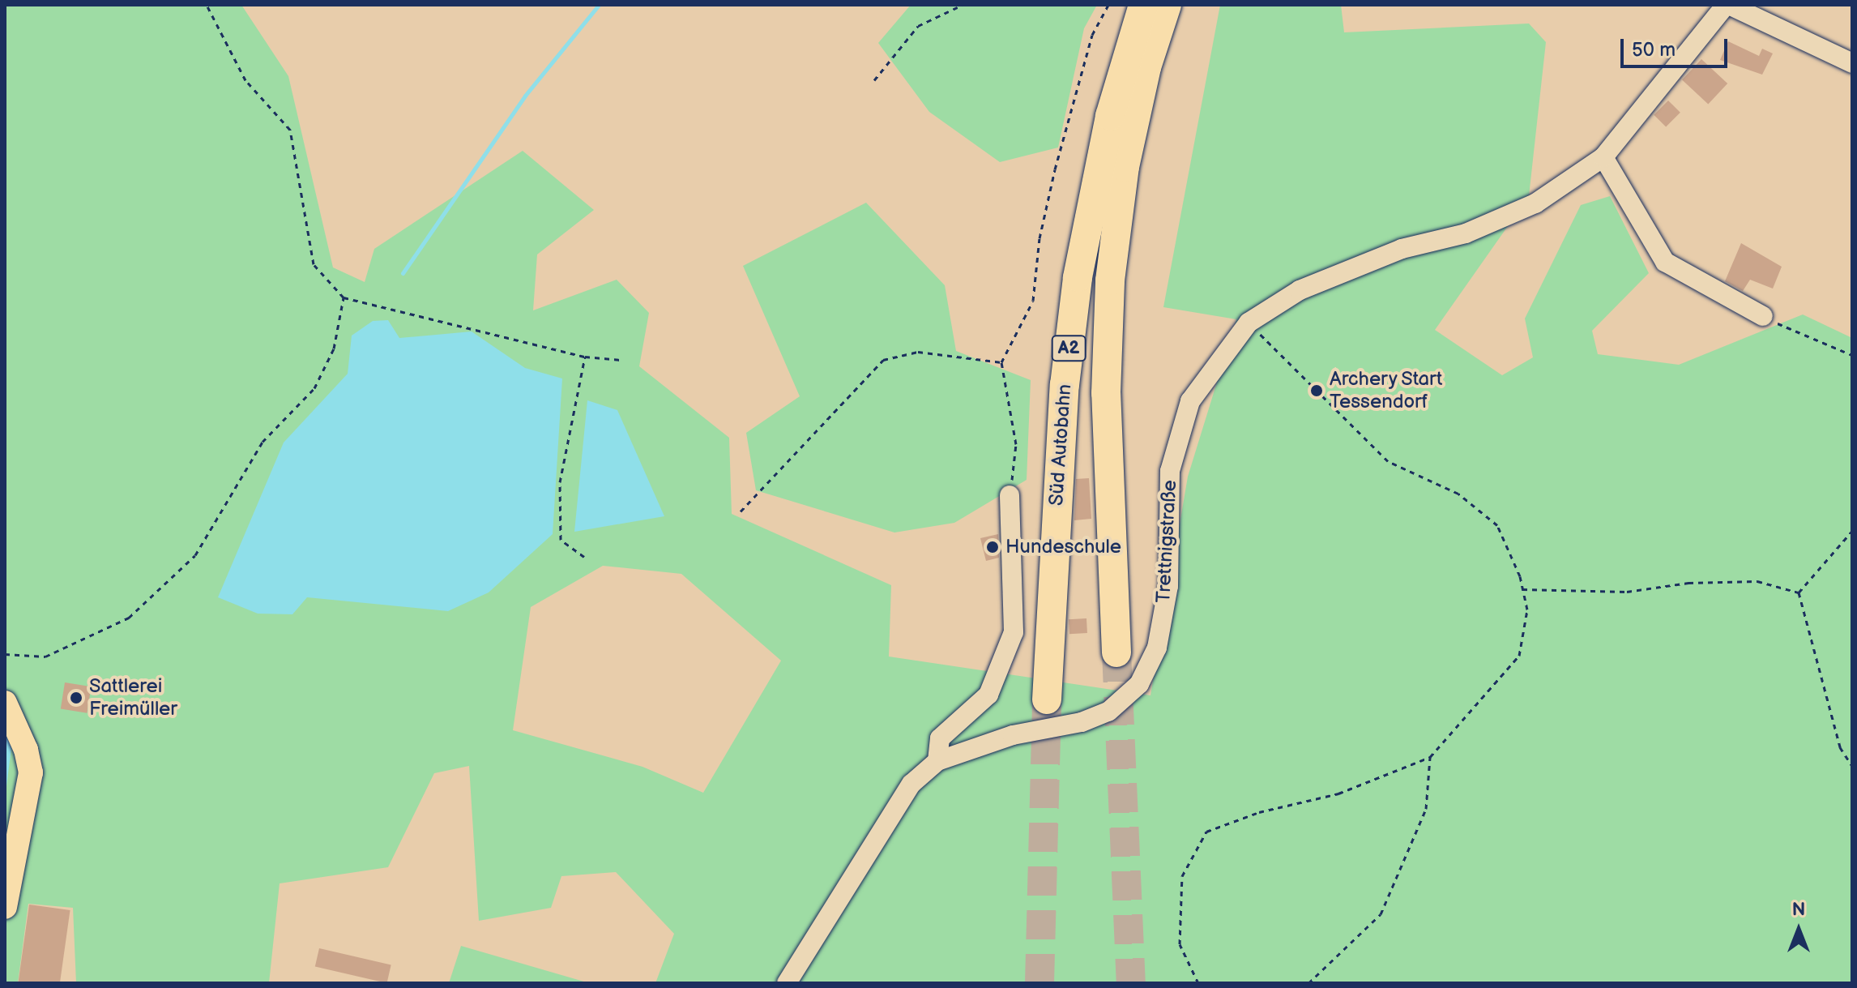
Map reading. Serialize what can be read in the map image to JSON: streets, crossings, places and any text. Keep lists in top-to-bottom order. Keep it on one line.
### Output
{"streets":{"highway":["A2","Süd Autobahn"],"street":["Trettnigstraße"]},"places":["Archery Start Tessendorf","Hundeschule","Sattlerei Freimüller"],"scale_bar":"50 m","north":"top"}
